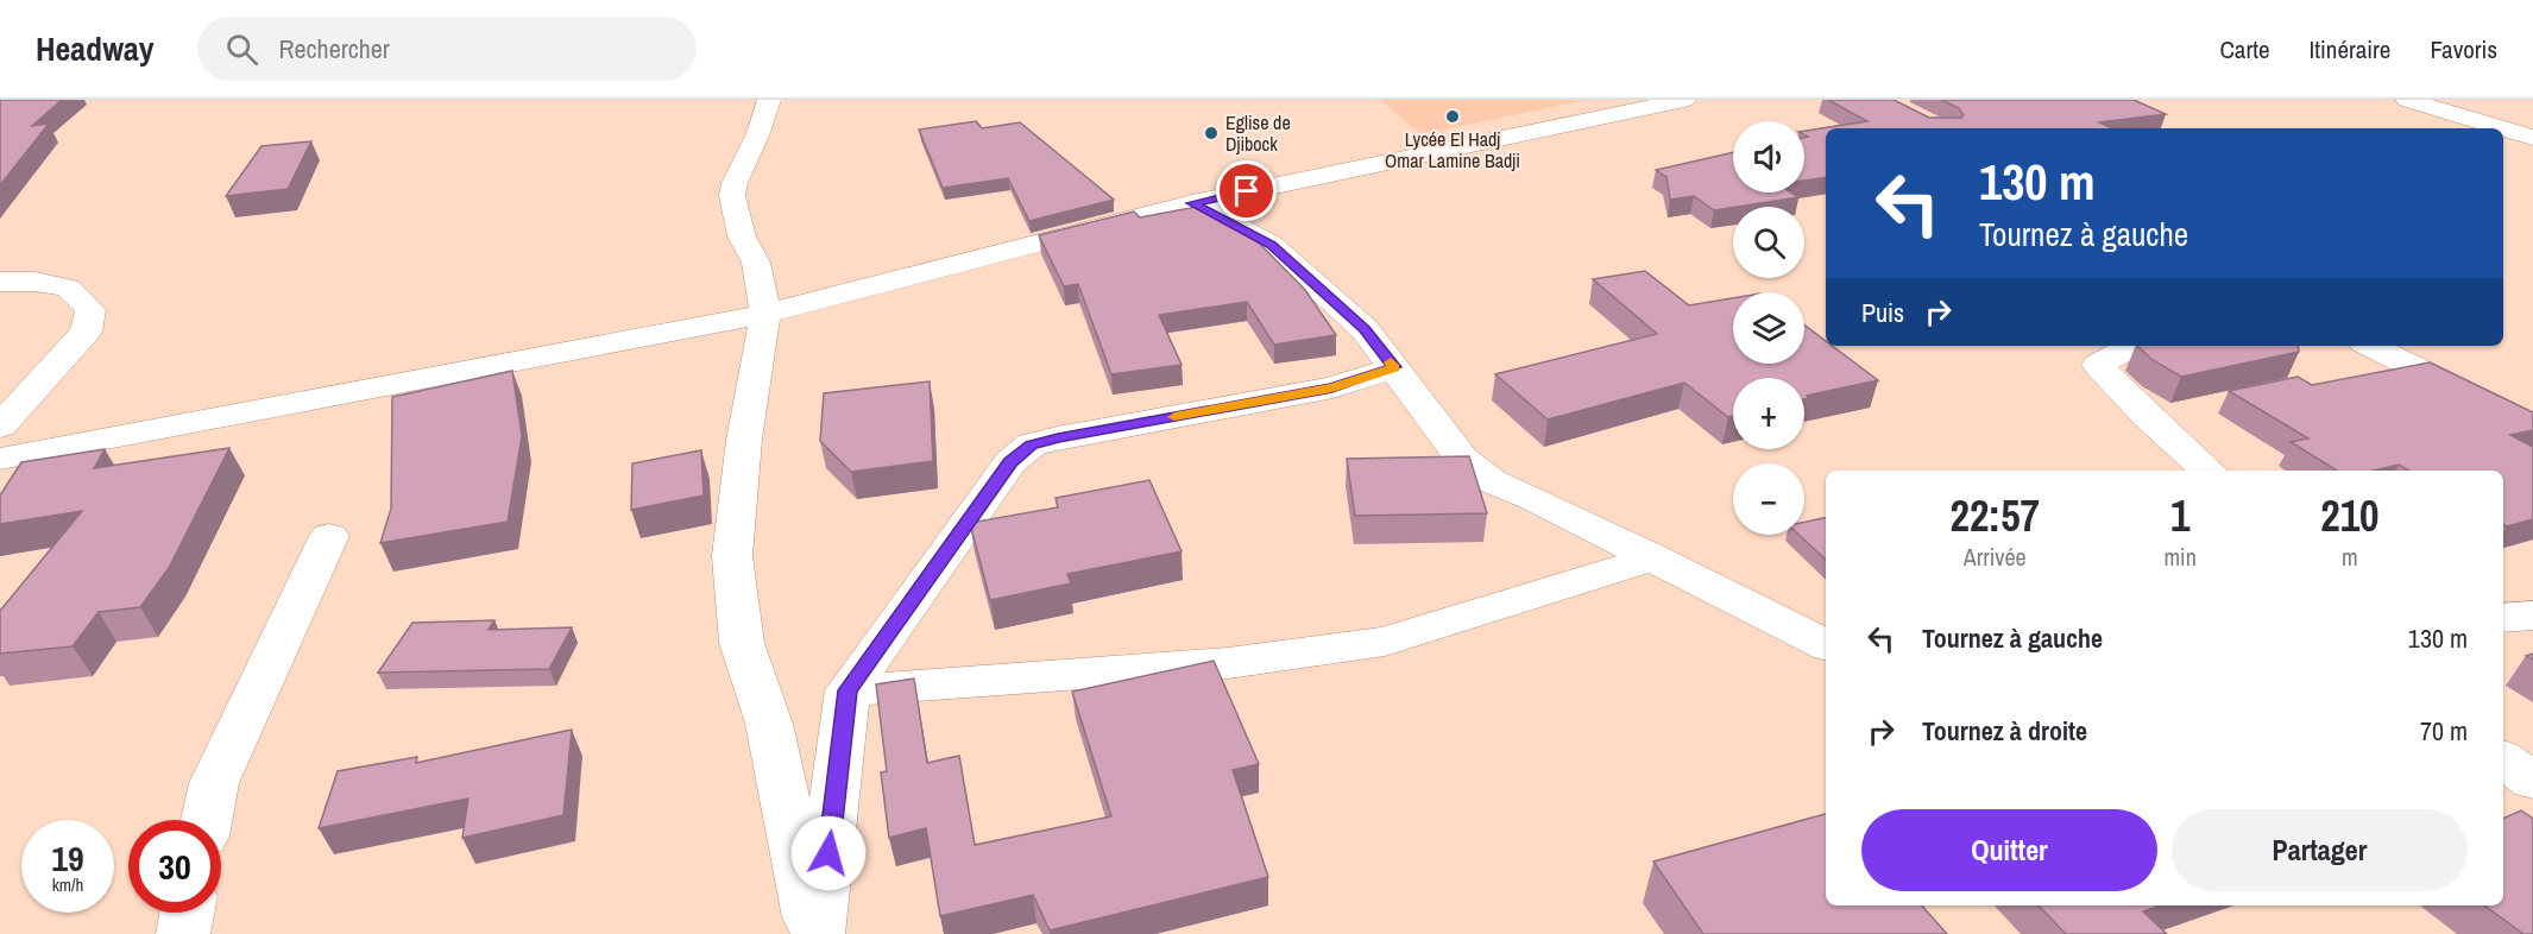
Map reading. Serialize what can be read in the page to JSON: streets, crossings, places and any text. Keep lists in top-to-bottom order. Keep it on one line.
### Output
{"places":["Lycée El Hadj Omar Lamine Badji","Eglise de Djibock"],"page":{"header":"Headway","search":"Rechercher","nav":["Carte","Itinéraire","Favoris"],"map_buttons":["+","−"],"turn":["130 m","Tournez à gauche"],"then":"Puis","eta":["22:57","Arrivée","1","min","210","m"],"list":[{"name":"Tournez à gauche","value":"130 m"},{"name":"Tournez à droite","value":"70 m"}],"buttons":["Quitter","Partager"],"speed":"19 km/h","limit":"30"}}
